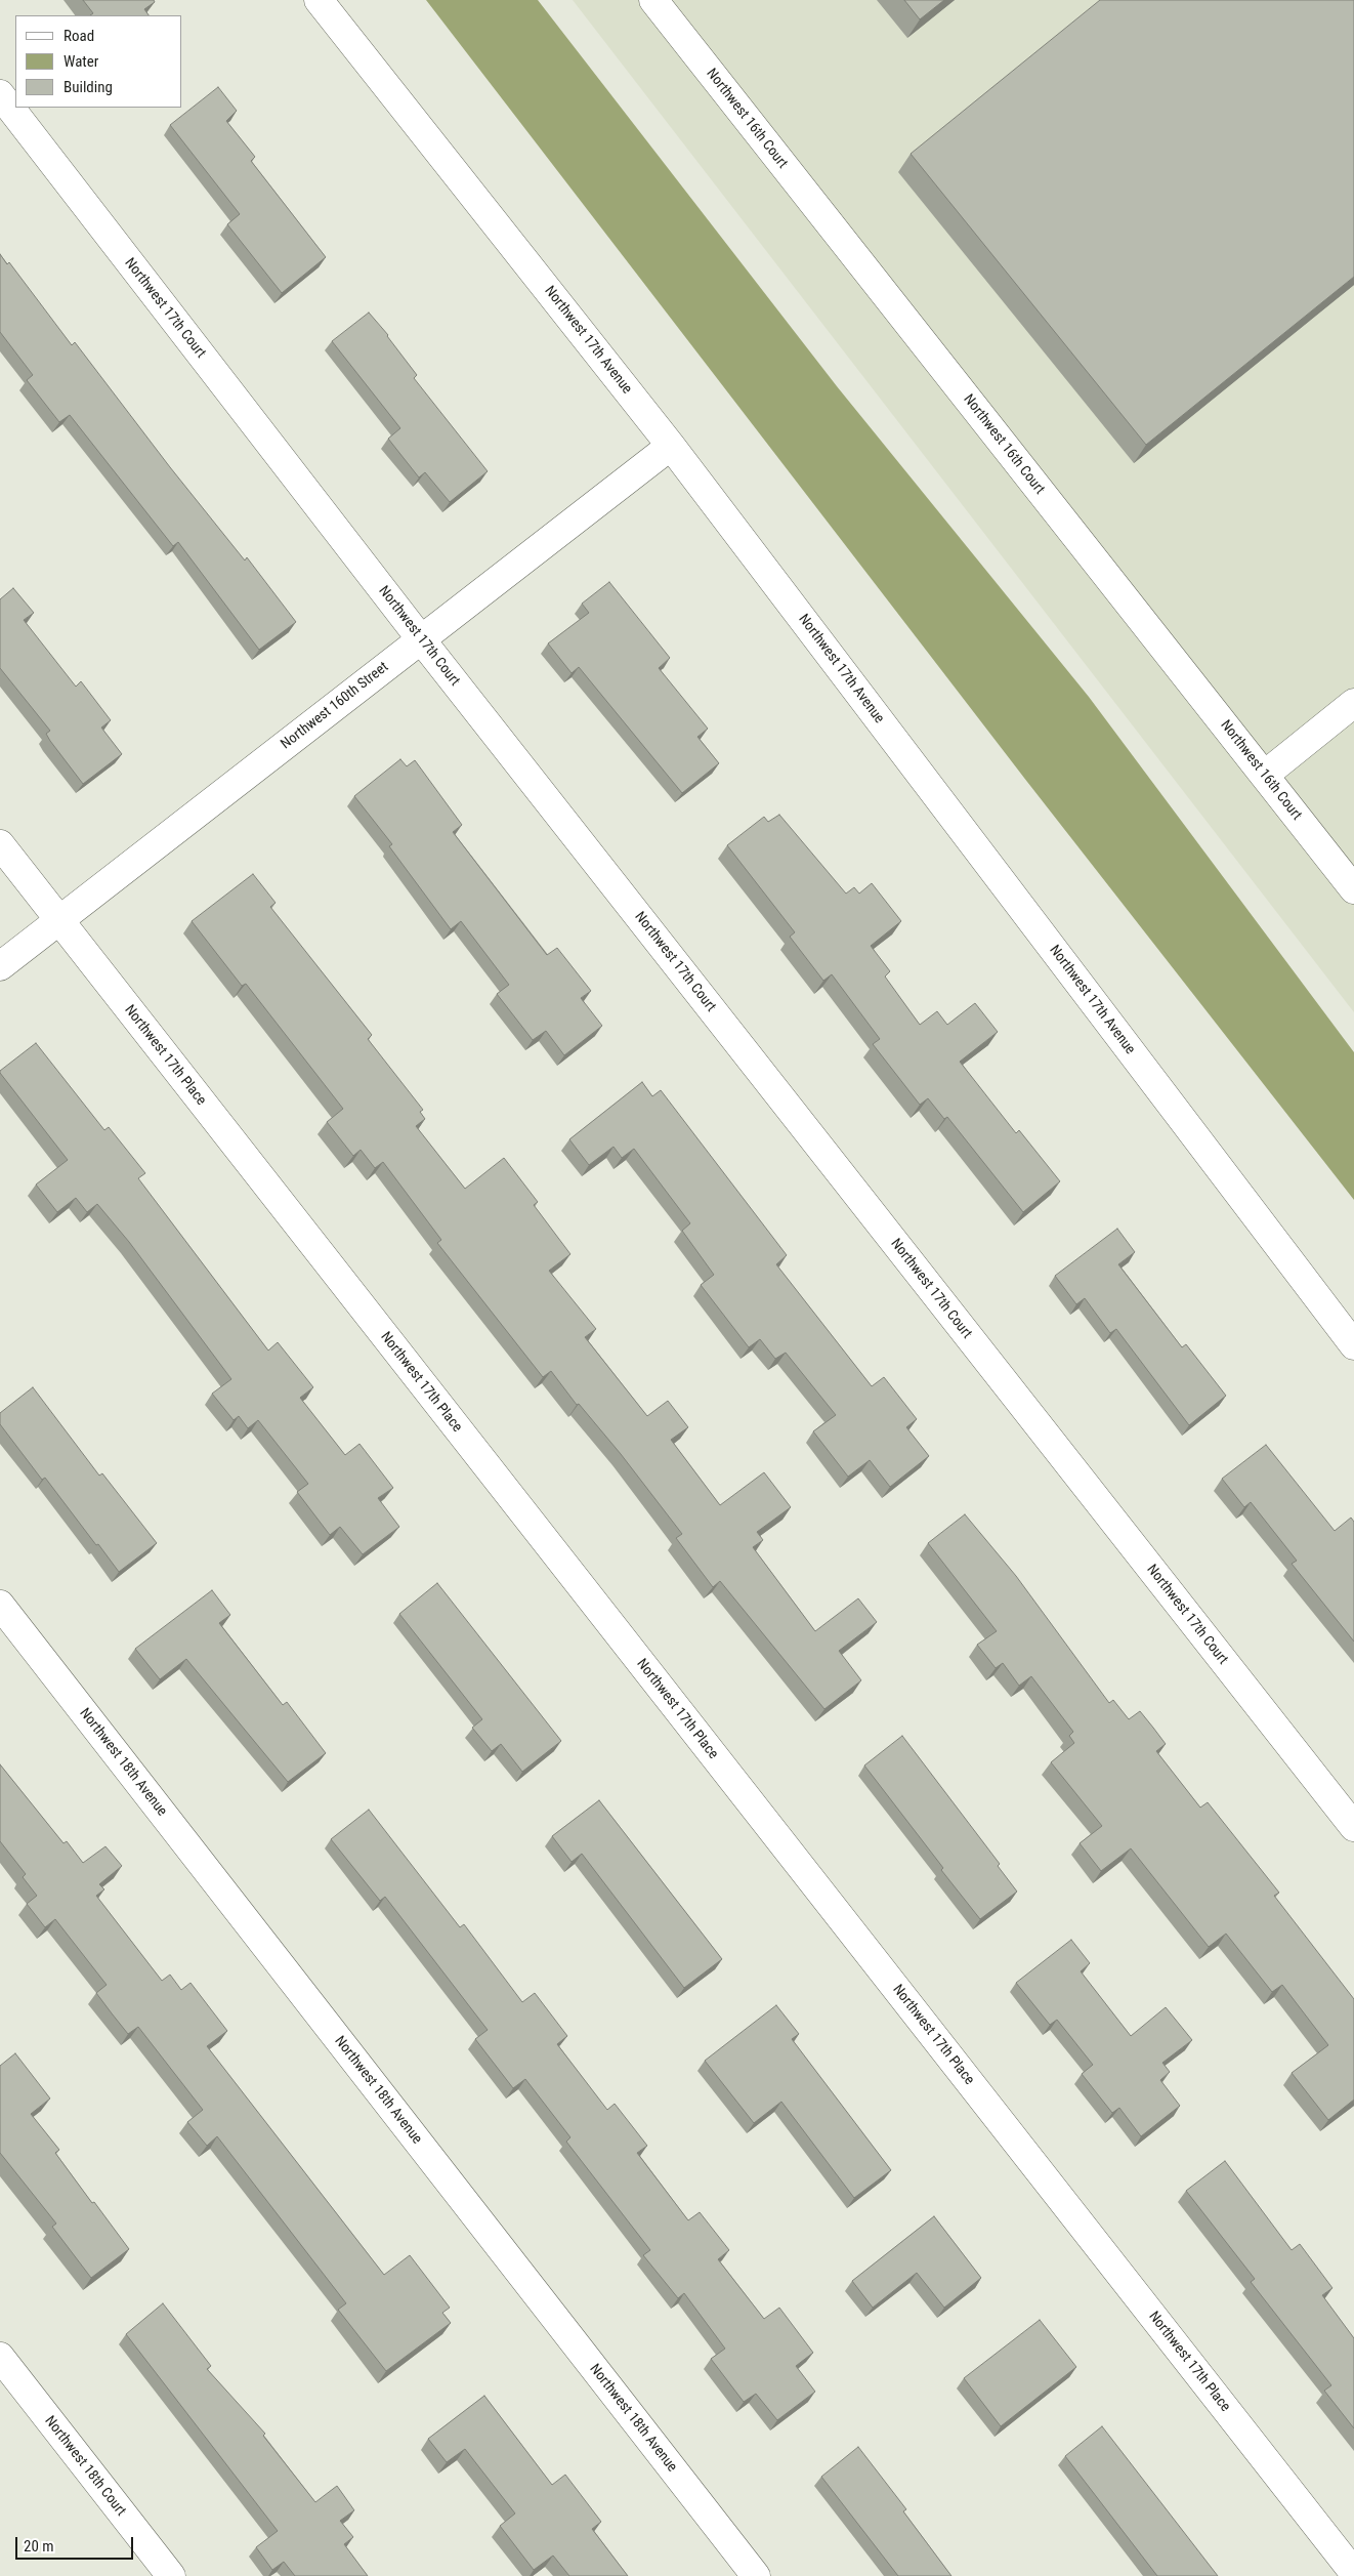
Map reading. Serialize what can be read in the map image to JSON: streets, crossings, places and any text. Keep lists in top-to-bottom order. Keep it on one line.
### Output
{"streets":{"street":["Northwest 16th Court","Northwest 17th Court","Northwest 17th Avenue","Northwest 160th Street","Northwest 17th Place","Northwest 18th Avenue","Northwest 18th Court"]},"crossings":[["Northwest 17th Court","Northwest 160th Street"],["Northwest 17th Avenue","Northwest 160th Street"],["Northwest 160th Street","Northwest 17th Place"]],"legend":["Road","Water","Building"],"scale_bar":"20 m"}
